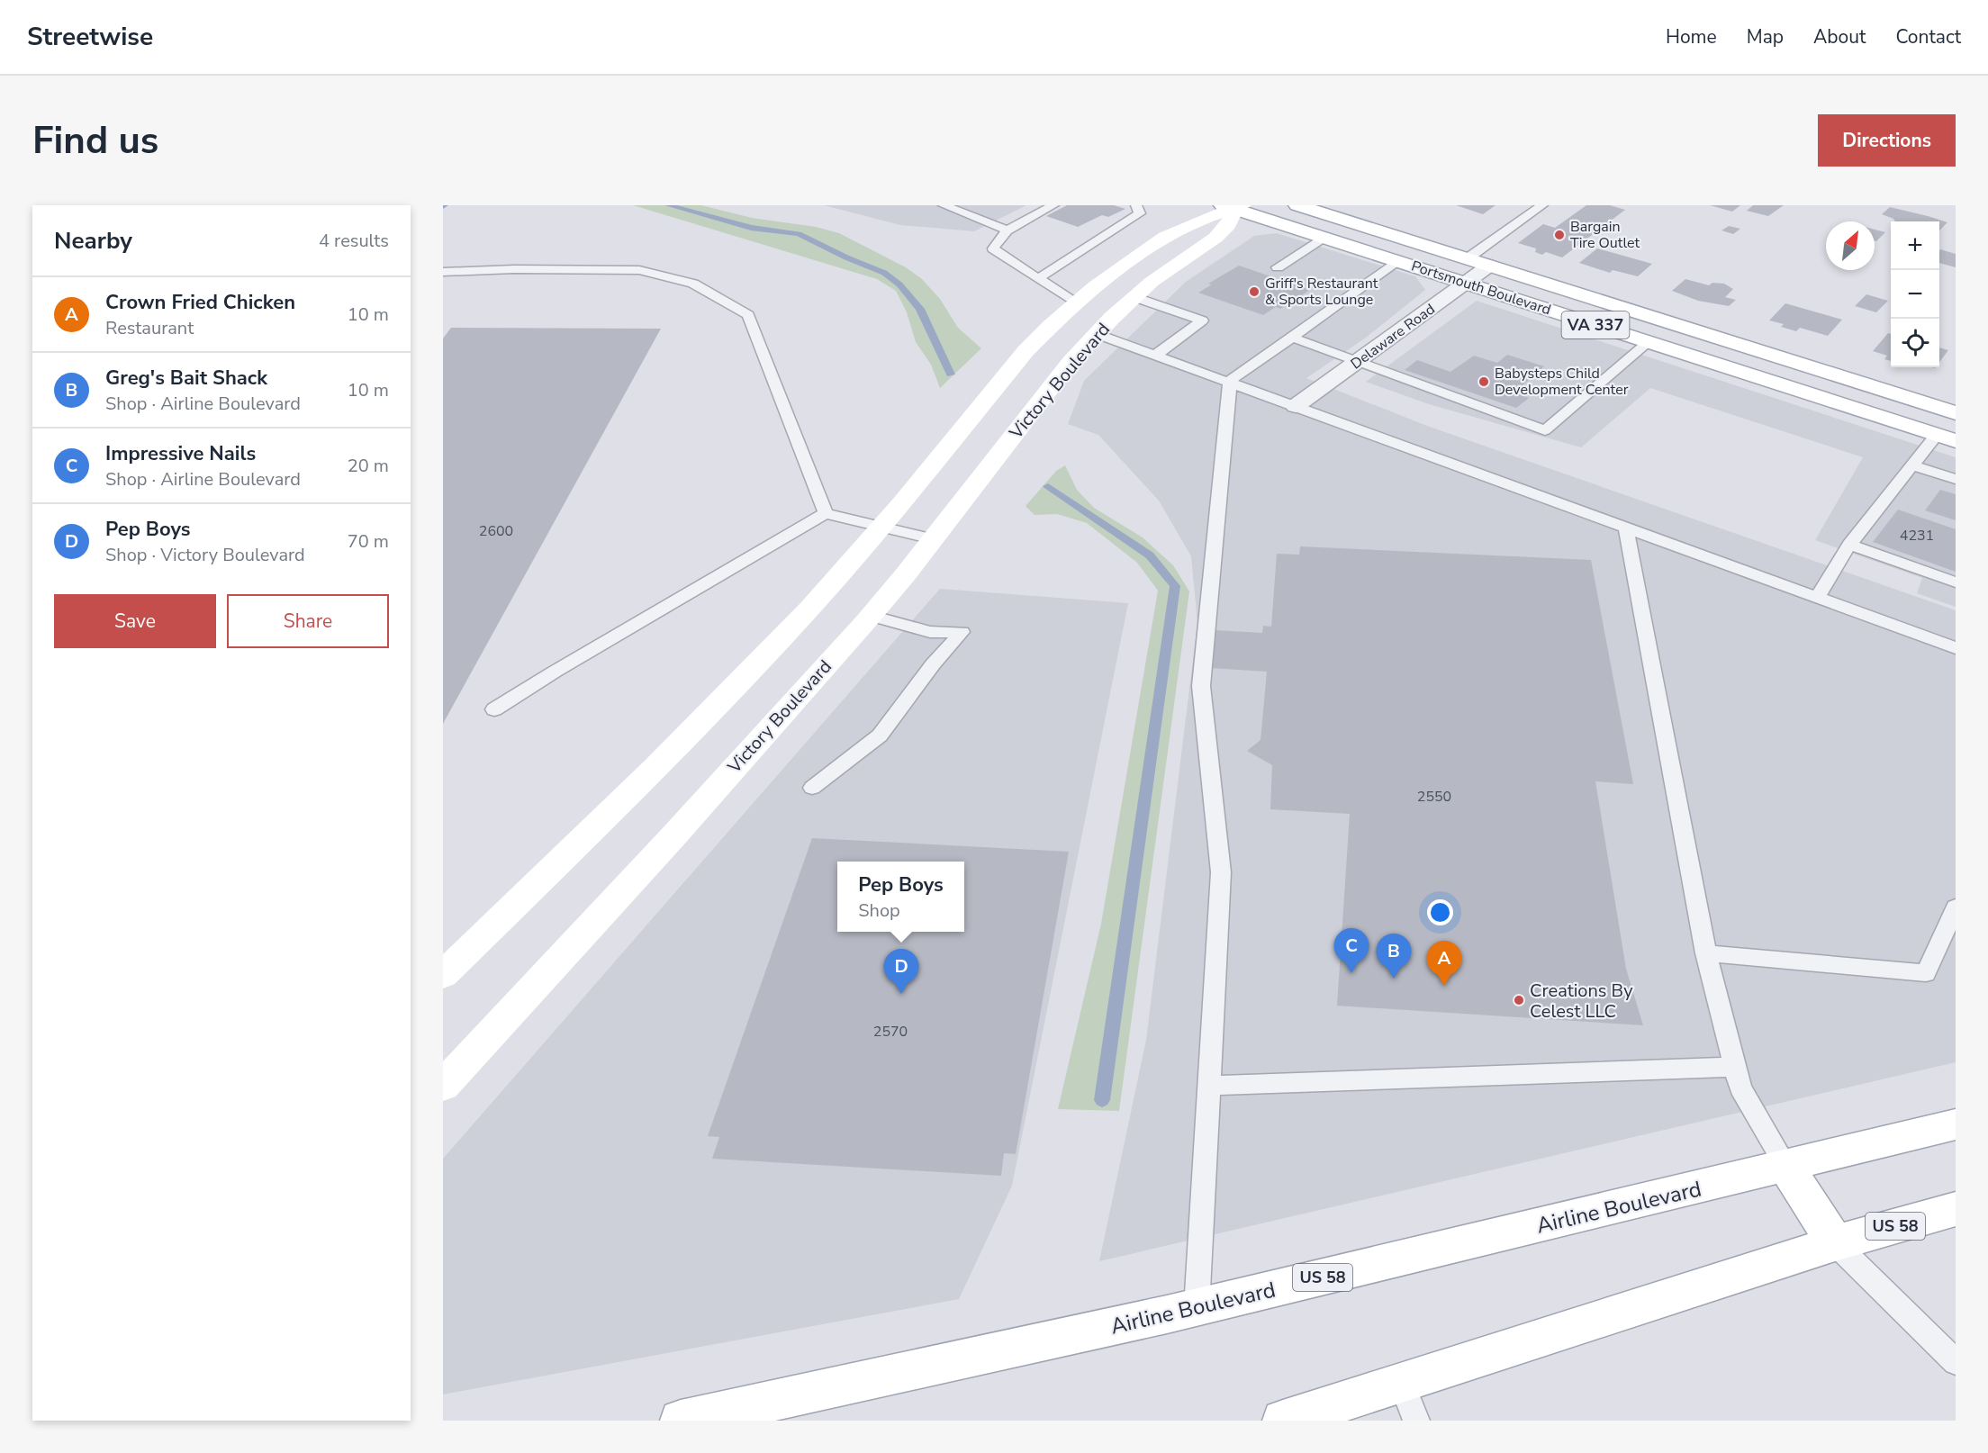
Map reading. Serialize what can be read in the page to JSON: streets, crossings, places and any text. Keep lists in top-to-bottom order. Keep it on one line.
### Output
{"streets":{"main road":["Portsmouth Boulevard","VA 337","Victory Boulevard","Airline Boulevard","US 58"],"street":["Delaware Road"]},"crossings":[["Portsmouth Boulevard","Delaware Road"],["Portsmouth Boulevard","Victory Boulevard"]],"places":["Bargain Tire Outlet","Griff's Restaurant & Sports Lounge","Babysteps Child Development Center","Creations By Celest LLC"],"house_numbers":["2600","4231","2550","2570"],"north":"top right","page":{"header":"Streetwise","nav":["Home","Map","About","Contact"],"buttons":["Directions",["Save","Share"]],"title":"Find us","heading":["Nearby","4 results"],"map_buttons":["+","−"],"list":[{"mark":"A","name":"Crown Fried Chicken","note":"Restaurant","value":"10 m"},{"mark":"B","name":"Greg's Bait Shack","note":"Shop · Airline Boulevard","value":"10 m"},{"mark":"C","name":"Impressive Nails","note":"Shop · Airline Boulevard","value":"20 m"},{"mark":"D","name":"Pep Boys","note":"Shop · Victory Boulevard","value":"70 m"}],"popup":["Pep Boys","Shop"],"pins":["C","B","A","D"]}}
